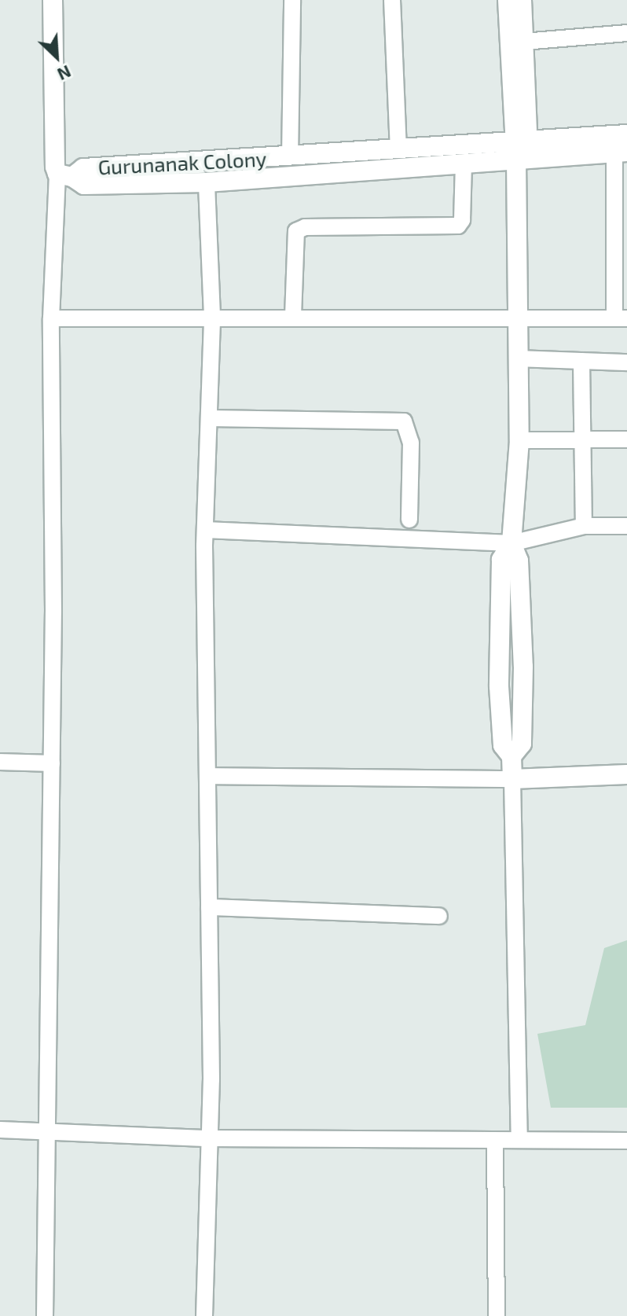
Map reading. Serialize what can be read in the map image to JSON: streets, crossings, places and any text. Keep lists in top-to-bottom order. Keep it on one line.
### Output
{"streets":{"street":["Gurunanak Colony"]},"north":"bottom right"}
